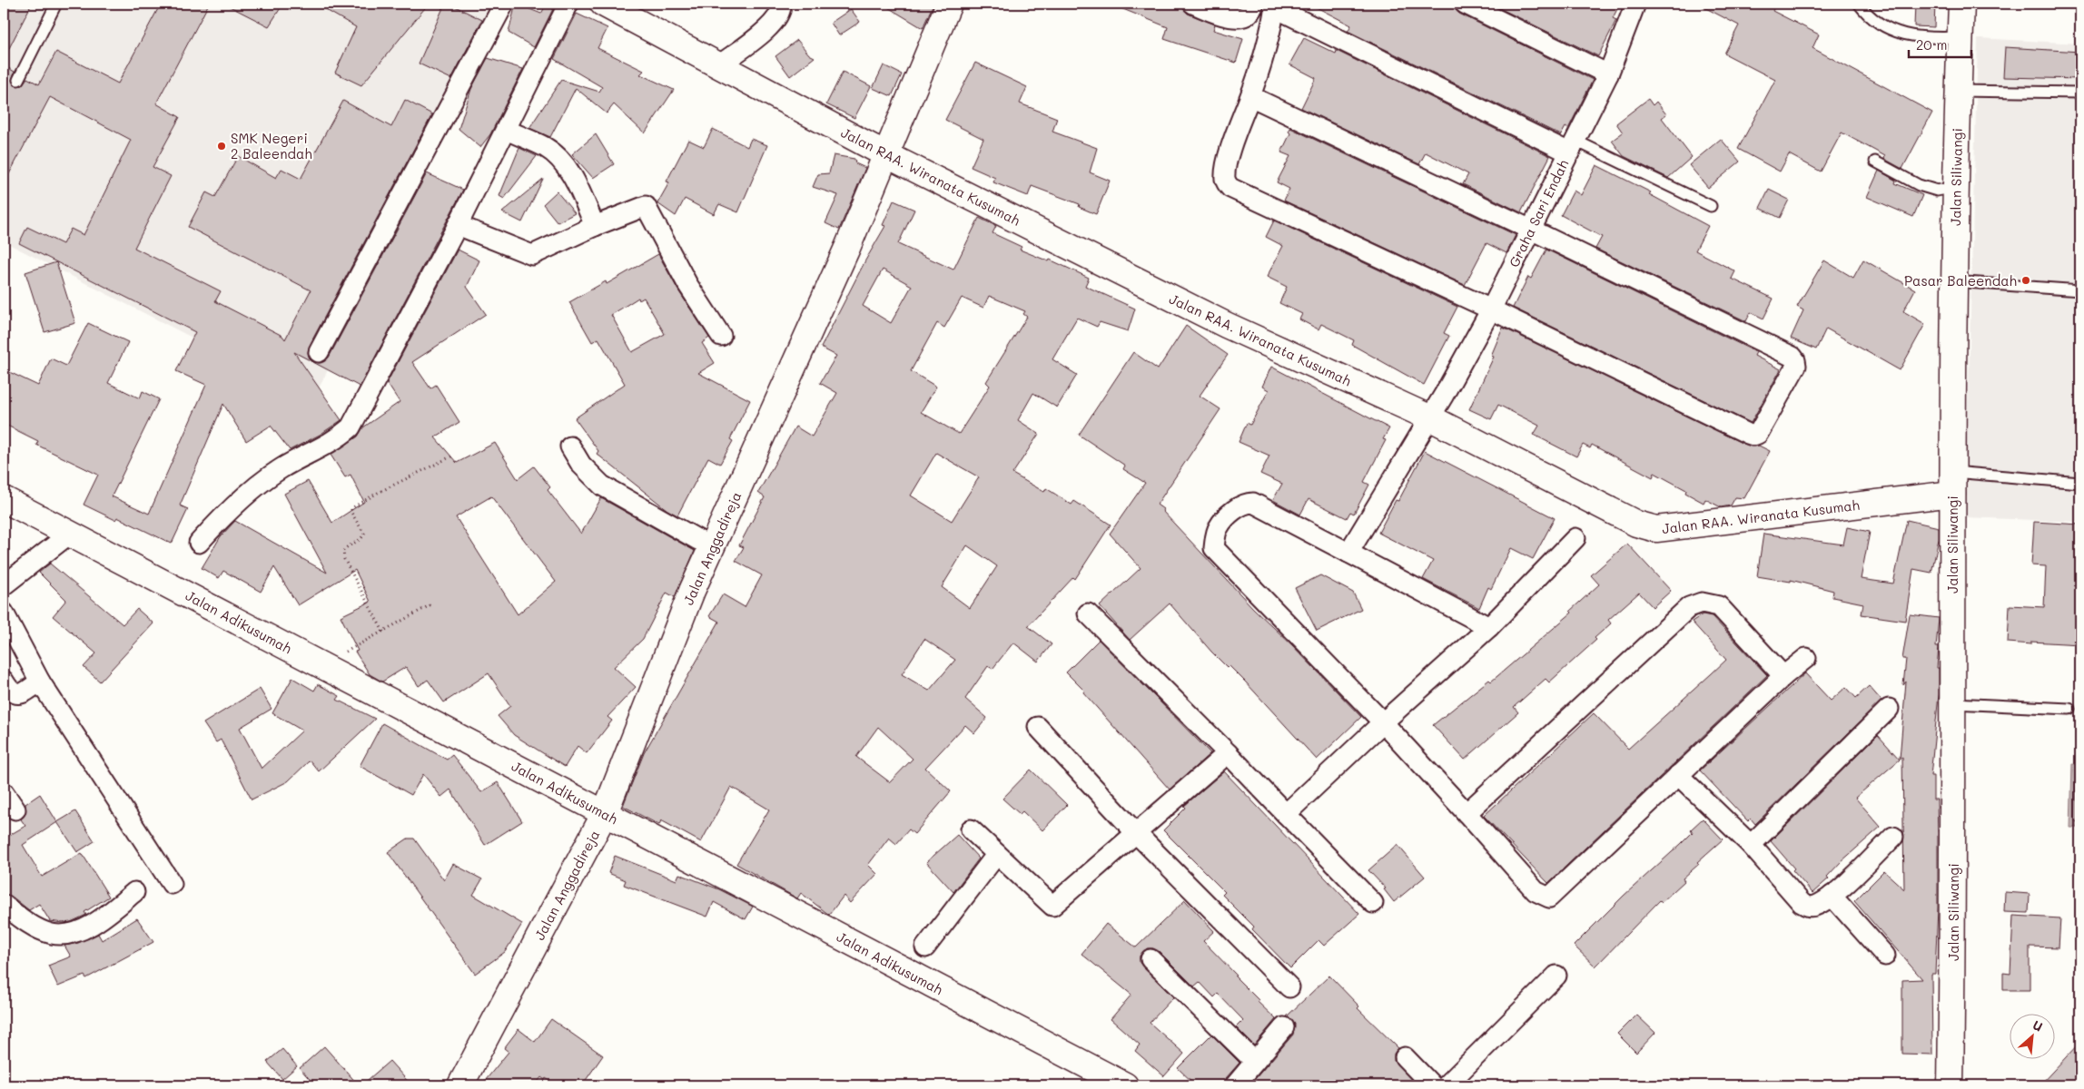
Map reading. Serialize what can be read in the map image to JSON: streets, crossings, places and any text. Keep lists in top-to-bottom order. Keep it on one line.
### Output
{"streets":{"main road":["Jalan RAA. Wiranata Kusumah","Jalan Siliwangi","Jalan Anggadireja","Jalan Adikusumah"],"street":["Graha Sari Endah"]},"crossings":[["Jalan RAA. Wiranata Kusumah","Jalan Siliwangi"],["Jalan RAA. Wiranata Kusumah","Graha Sari Endah"],["Jalan RAA. Wiranata Kusumah","Jalan Anggadireja"],["Jalan Anggadireja","Jalan Adikusumah"]],"places":["SMK Negeri 2 Baleendah","Pasar Baleendah"],"scale_bar":"20 m","north":"top right"}
